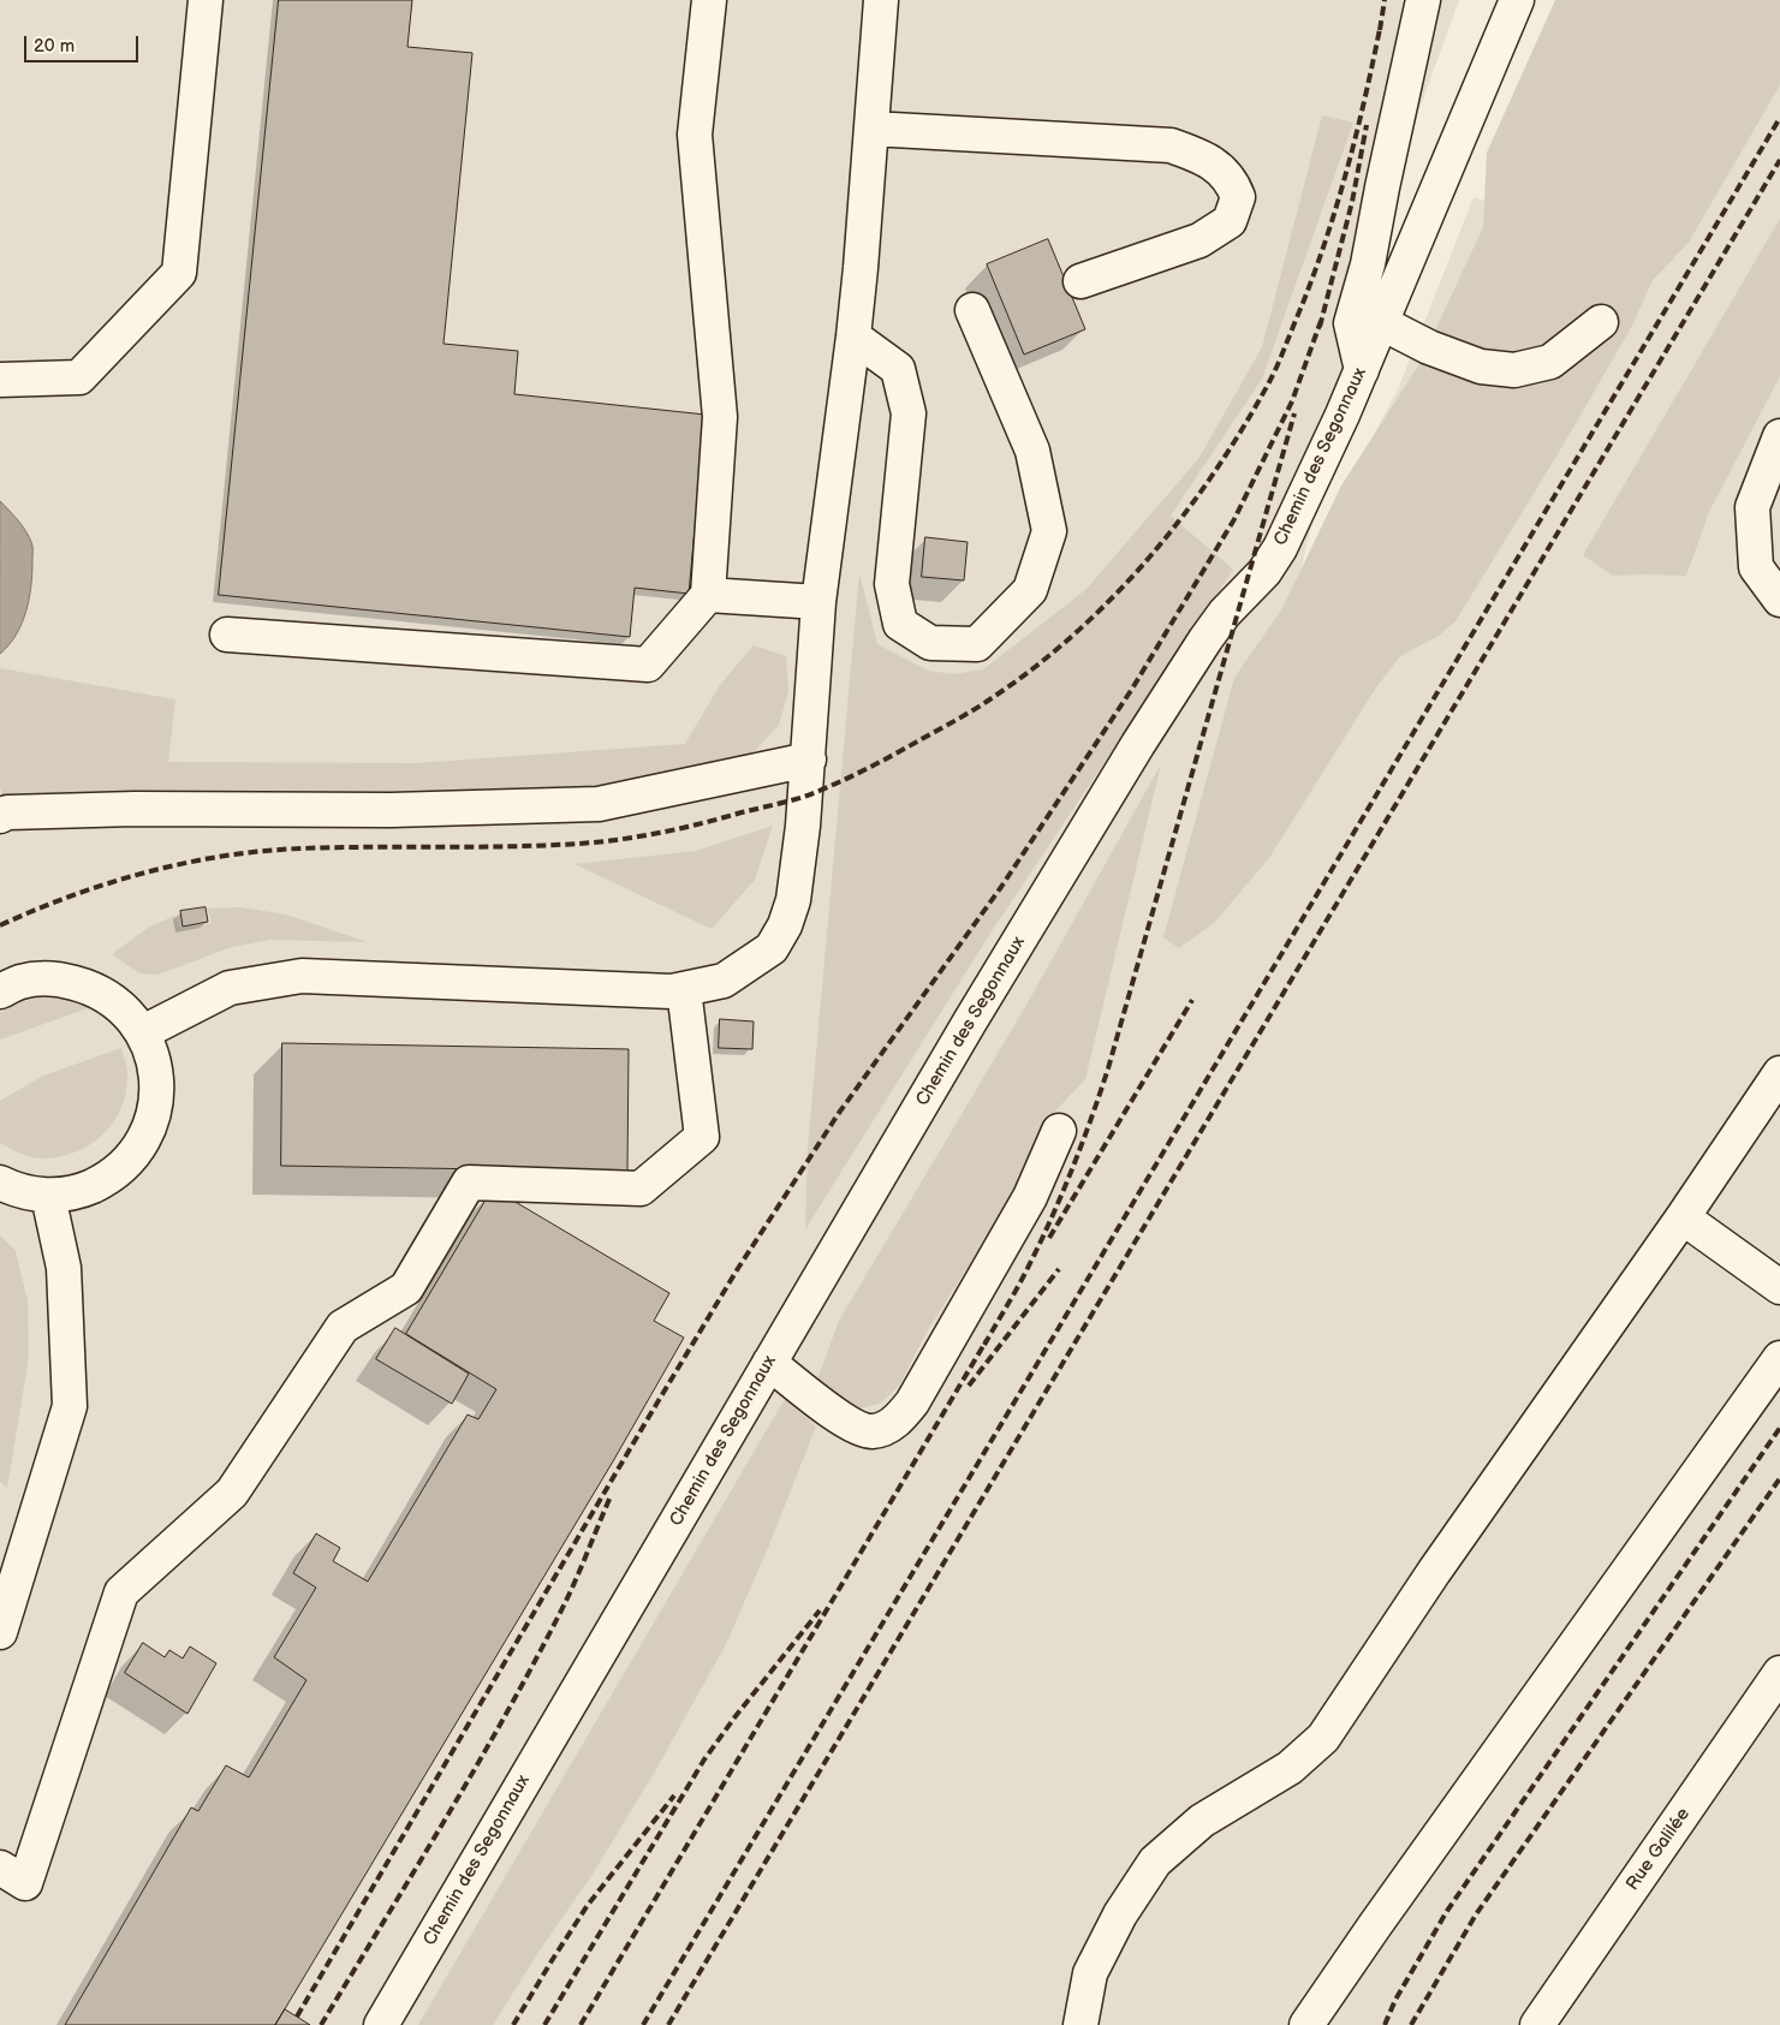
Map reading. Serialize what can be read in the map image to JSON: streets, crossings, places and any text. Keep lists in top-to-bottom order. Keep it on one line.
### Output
{"streets":{"street":["Chemin des Segonnaux","Rue Galilée"]},"scale_bar":"20 m"}
